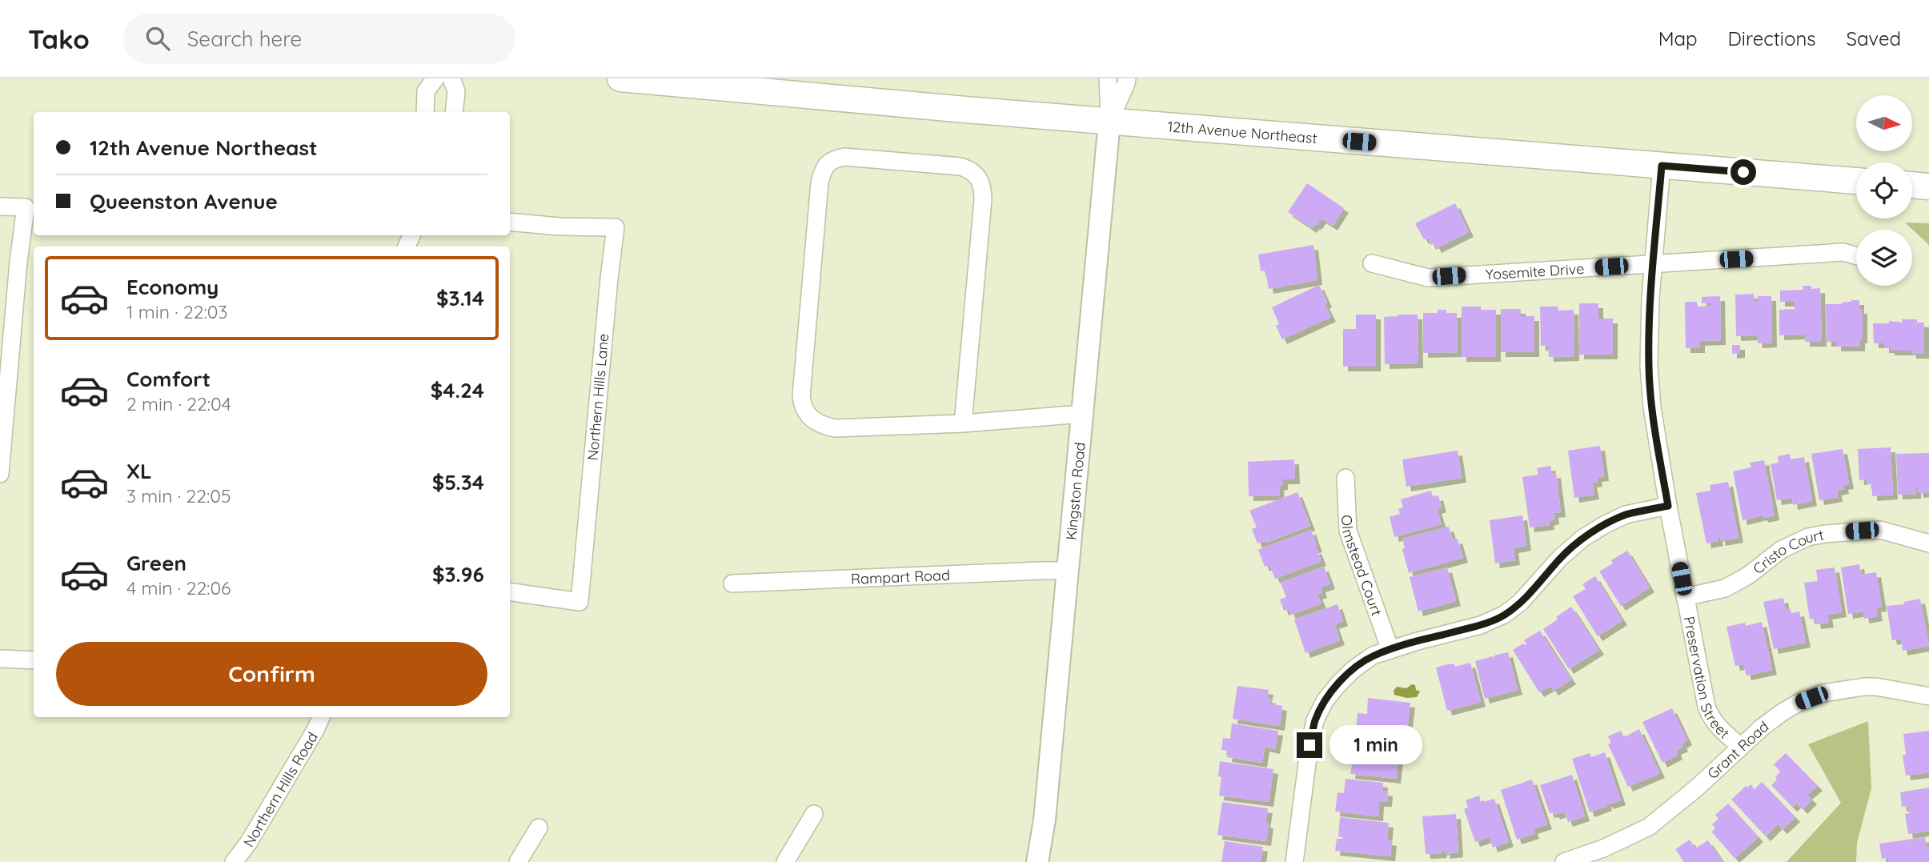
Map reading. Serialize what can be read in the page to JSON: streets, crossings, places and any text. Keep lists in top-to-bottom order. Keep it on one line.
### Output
{"streets":{"main road":["12th Avenue Northeast"],"street":["Yosemite Drive","Northern Hills Lane","Kingston Road","Cristo Court","Olmstead Court","Rampart Road","Preservation Street","Grant Road","Northern Hills Road"]},"crossings":[["12th Avenue Northeast","Kingston Road"],["12th Avenue Northeast","Preservation Street"],["Yosemite Drive","Preservation Street"],["Kingston Road","Rampart Road"],["Cristo Court","Preservation Street"],["Preservation Street","Grant Road"]],"north":"right","page":{"header":"Tako","search":"Search here","nav":["Map","Directions","Saved"],"banner":["12th Avenue Northeast","Queenston Avenue"],"list":[{"name":"Economy","note":"1 min · 22:03","value":"$3.14"},{"name":"Comfort","note":"2 min · 22:04","value":"$4.24"},{"name":"XL","note":"3 min · 22:05","value":"$5.34"},{"name":"Green","note":"4 min · 22:06","value":"$3.96"}],"buttons":"Confirm","bubble":"1 min"}}
